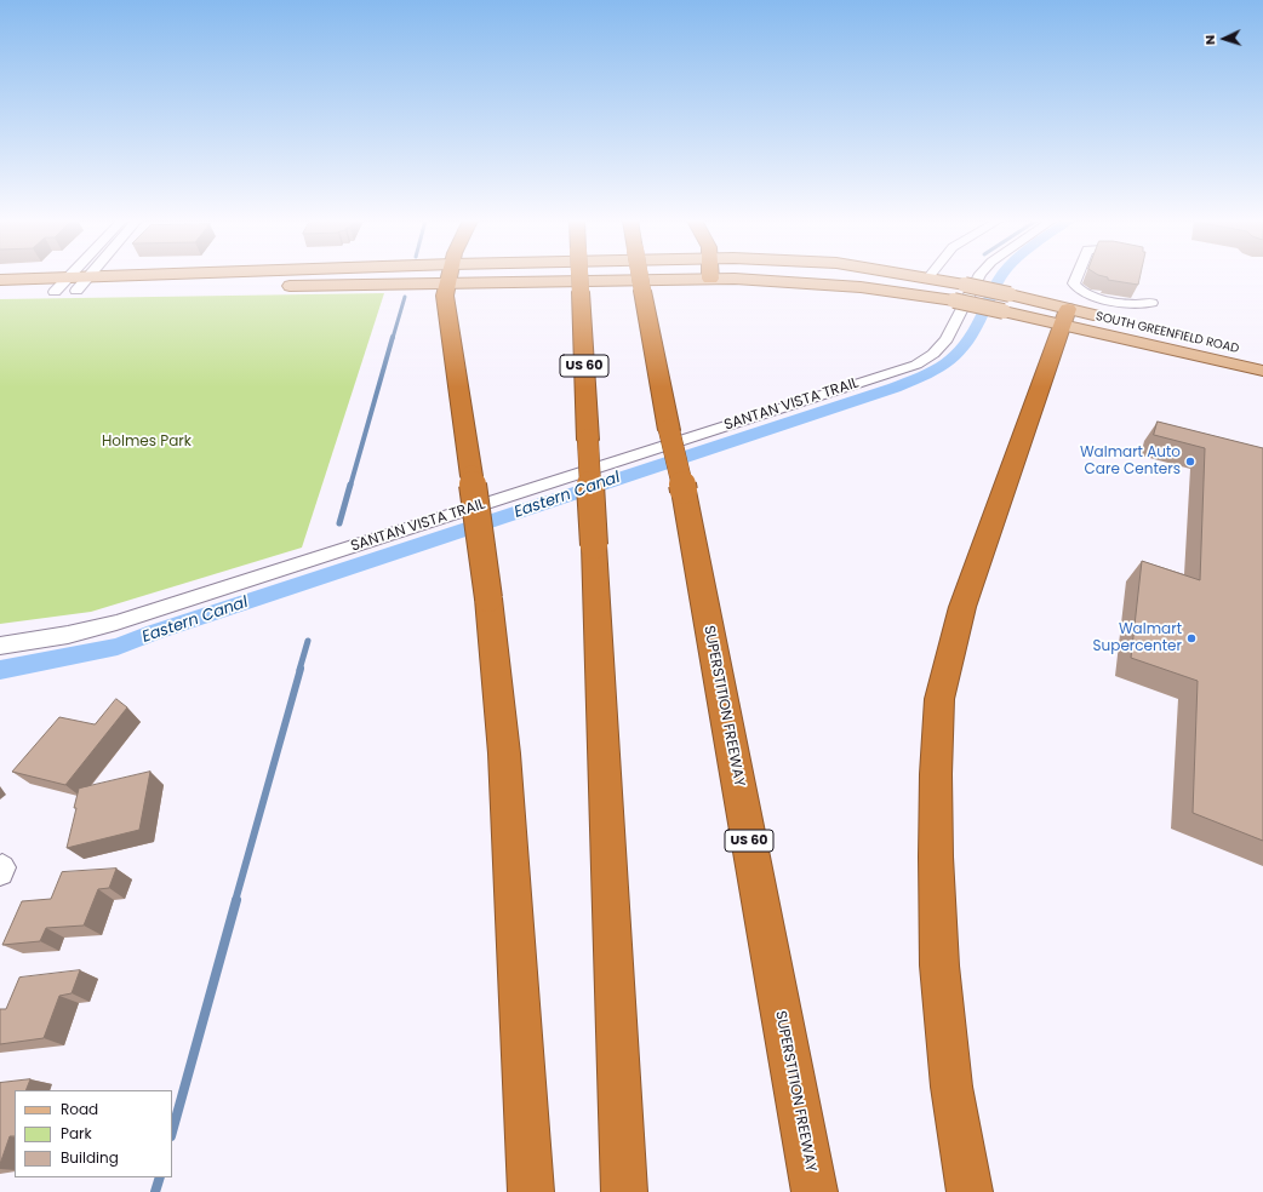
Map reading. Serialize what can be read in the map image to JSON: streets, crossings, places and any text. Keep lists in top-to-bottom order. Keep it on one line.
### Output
{"streets":{"highway":["US 60","SUPERSTITION FREEWAY"],"main road":["SOUTH GREENFIELD ROAD"],"street":["SANTAN VISTA TRAIL"]},"water":["Eastern Canal"],"parks":["Holmes Park"],"places":["Walmart Auto Care Centers","Walmart Supercenter"],"legend":["Road","Park","Building"],"north":"left"}
